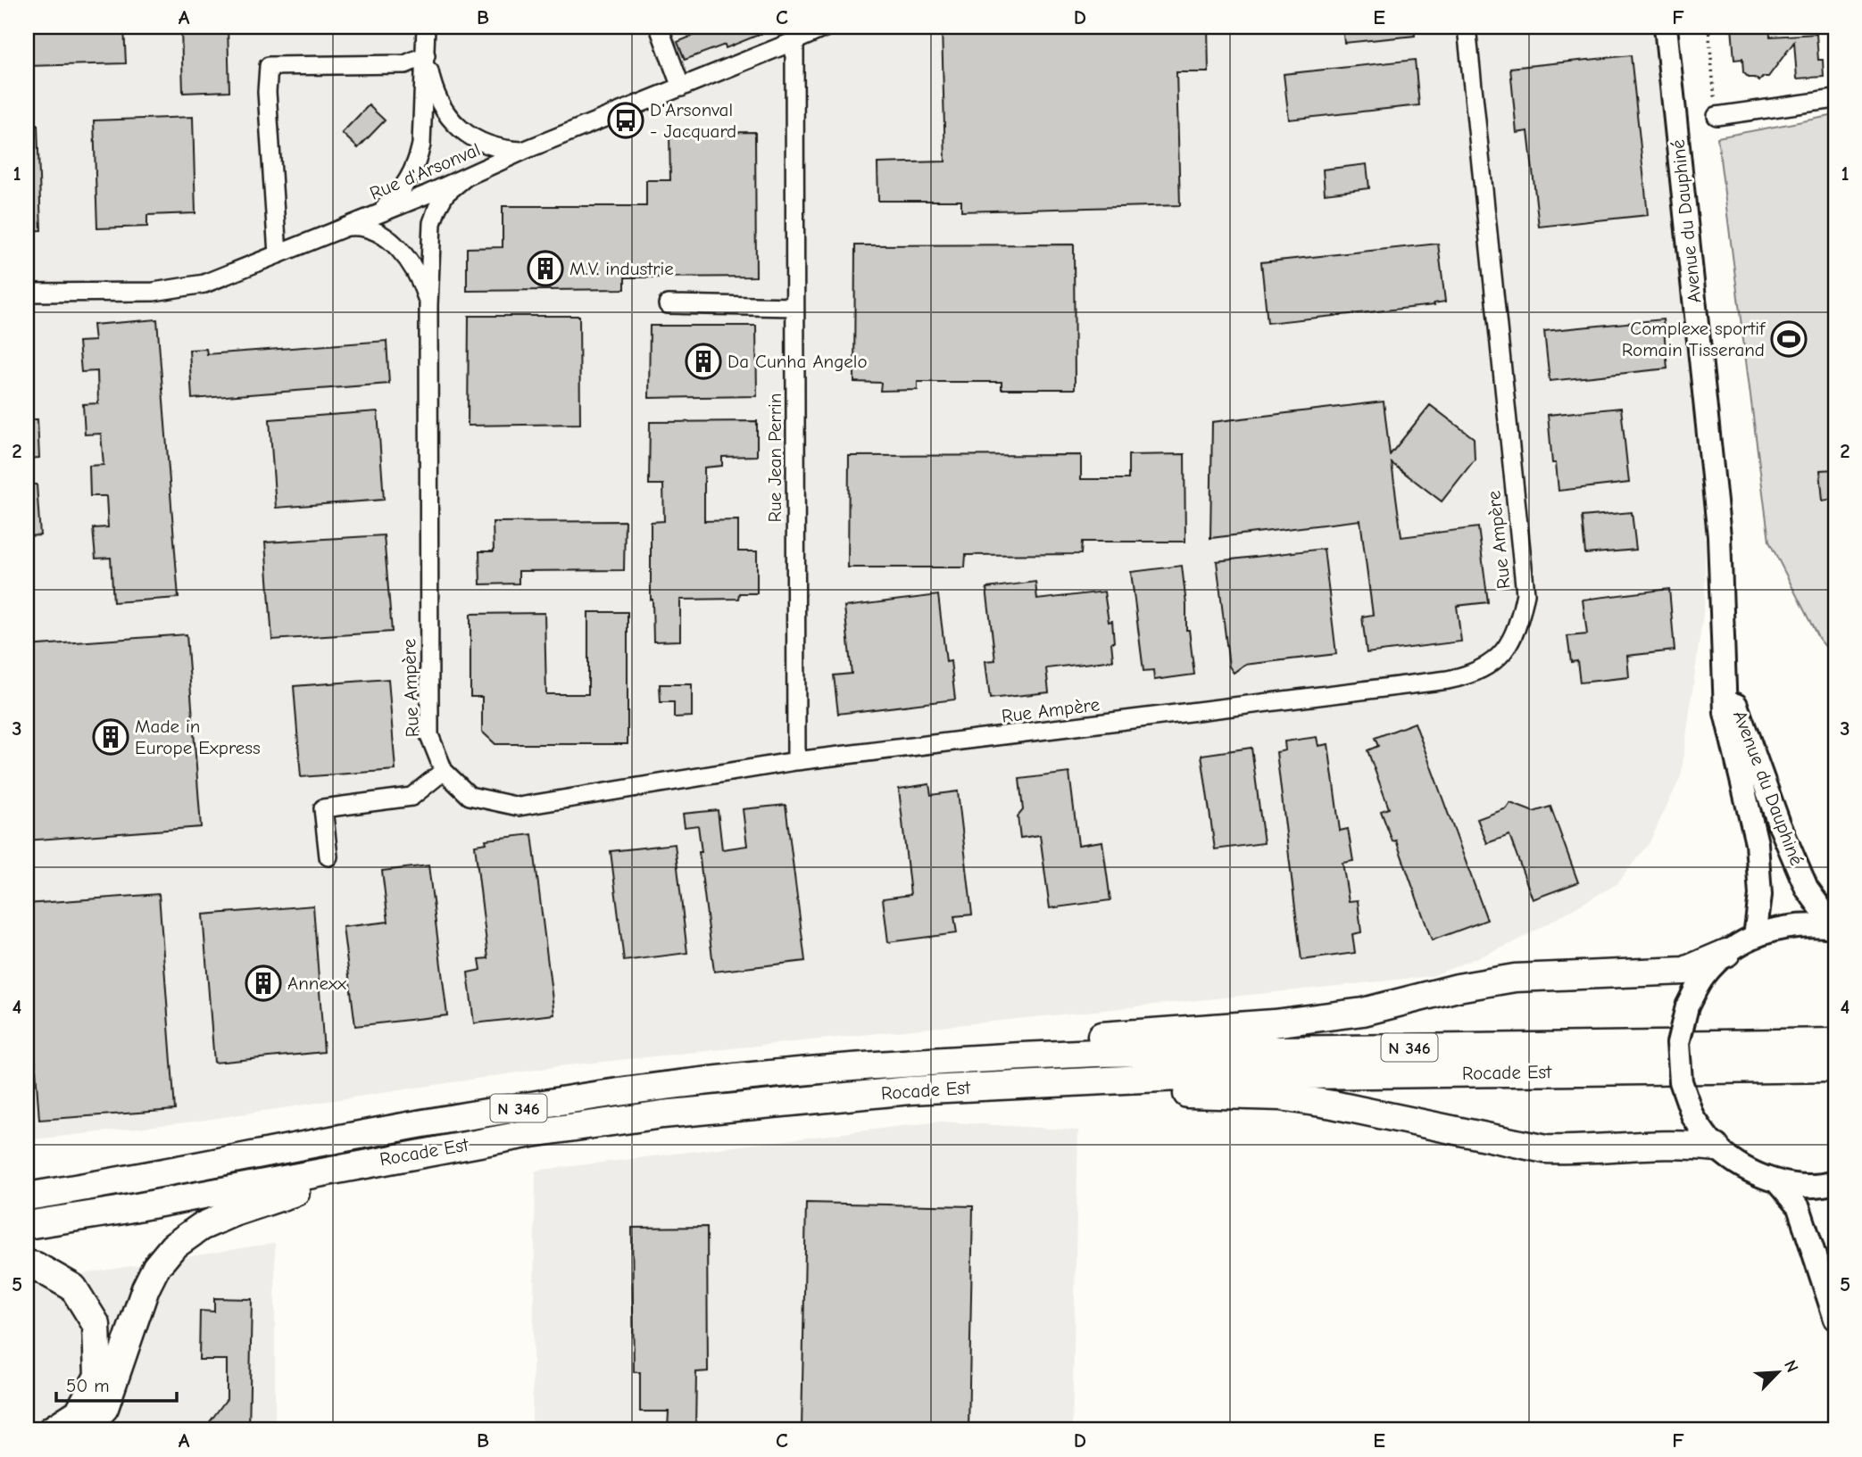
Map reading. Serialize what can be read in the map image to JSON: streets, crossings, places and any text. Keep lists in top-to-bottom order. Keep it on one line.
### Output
{"streets":{"highway":["N 346","Rocade Est"],"main road":["Avenue du Dauphiné"],"street":["Rue d'Arsonval","Rue Jean Perrin","Rue Ampère"]},"crossings":[["Rue d'Arsonval","Rue Jean Perrin"],["Rue d'Arsonval","Rue Ampère"],["Rue Jean Perrin","Rue Ampère"]],"places":{"bus stop":["D'Arsonval - Jacquard"],"building":["M.V. industrie","Da Cunha Angelo","Made in Europe Express","Annexx"],"sports":["Complexe sportif Romain Tisserand"]},"scale_bar":"50 m","north":"top right","grid":{"columns":["A","B","C","D","E","F"],"rows":["1","2","3","4","5"]}}
